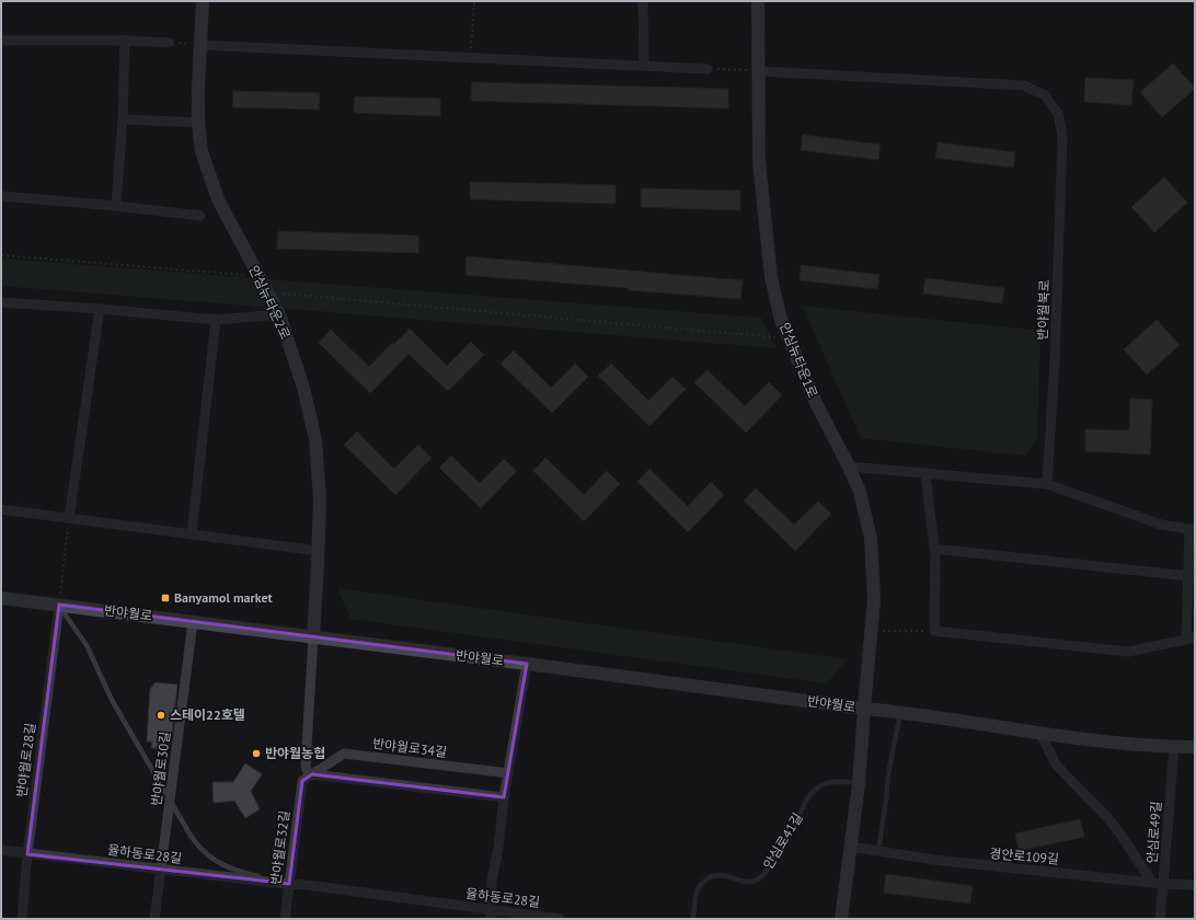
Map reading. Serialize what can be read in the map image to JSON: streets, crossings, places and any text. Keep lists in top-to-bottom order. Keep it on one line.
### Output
{"streets":{"street":["안심뉴타운2로","반야월북로","안심뉴타운1로","반야월로","반야월로34길","반야월로28길","반야월로30길","안심로49길","반야월로32길","율하동로28길","경안로109길"],"lane":["안심로41길"]},"crossings":[["안심뉴타운2로","반야월로"],["안심뉴타운2로","반야월로32길"],["반야월북로","안심뉴타운1로"],["안심뉴타운1로","반야월로"],["반야월로","반야월로28길"],["반야월로","반야월로30길"],["반야월로","안심로49길"],["반야월로","반야월로32길"],["반야월로34길","반야월로32길"],["반야월로28길","율하동로28길"],["반야월로30길","율하동로28길"],["안심로49길","경안로109길"],["반야월로32길","율하동로28길"]],"places":{"transit":["Banyamol market"],"other":["스테이22호텔","반야월농협"]}}
